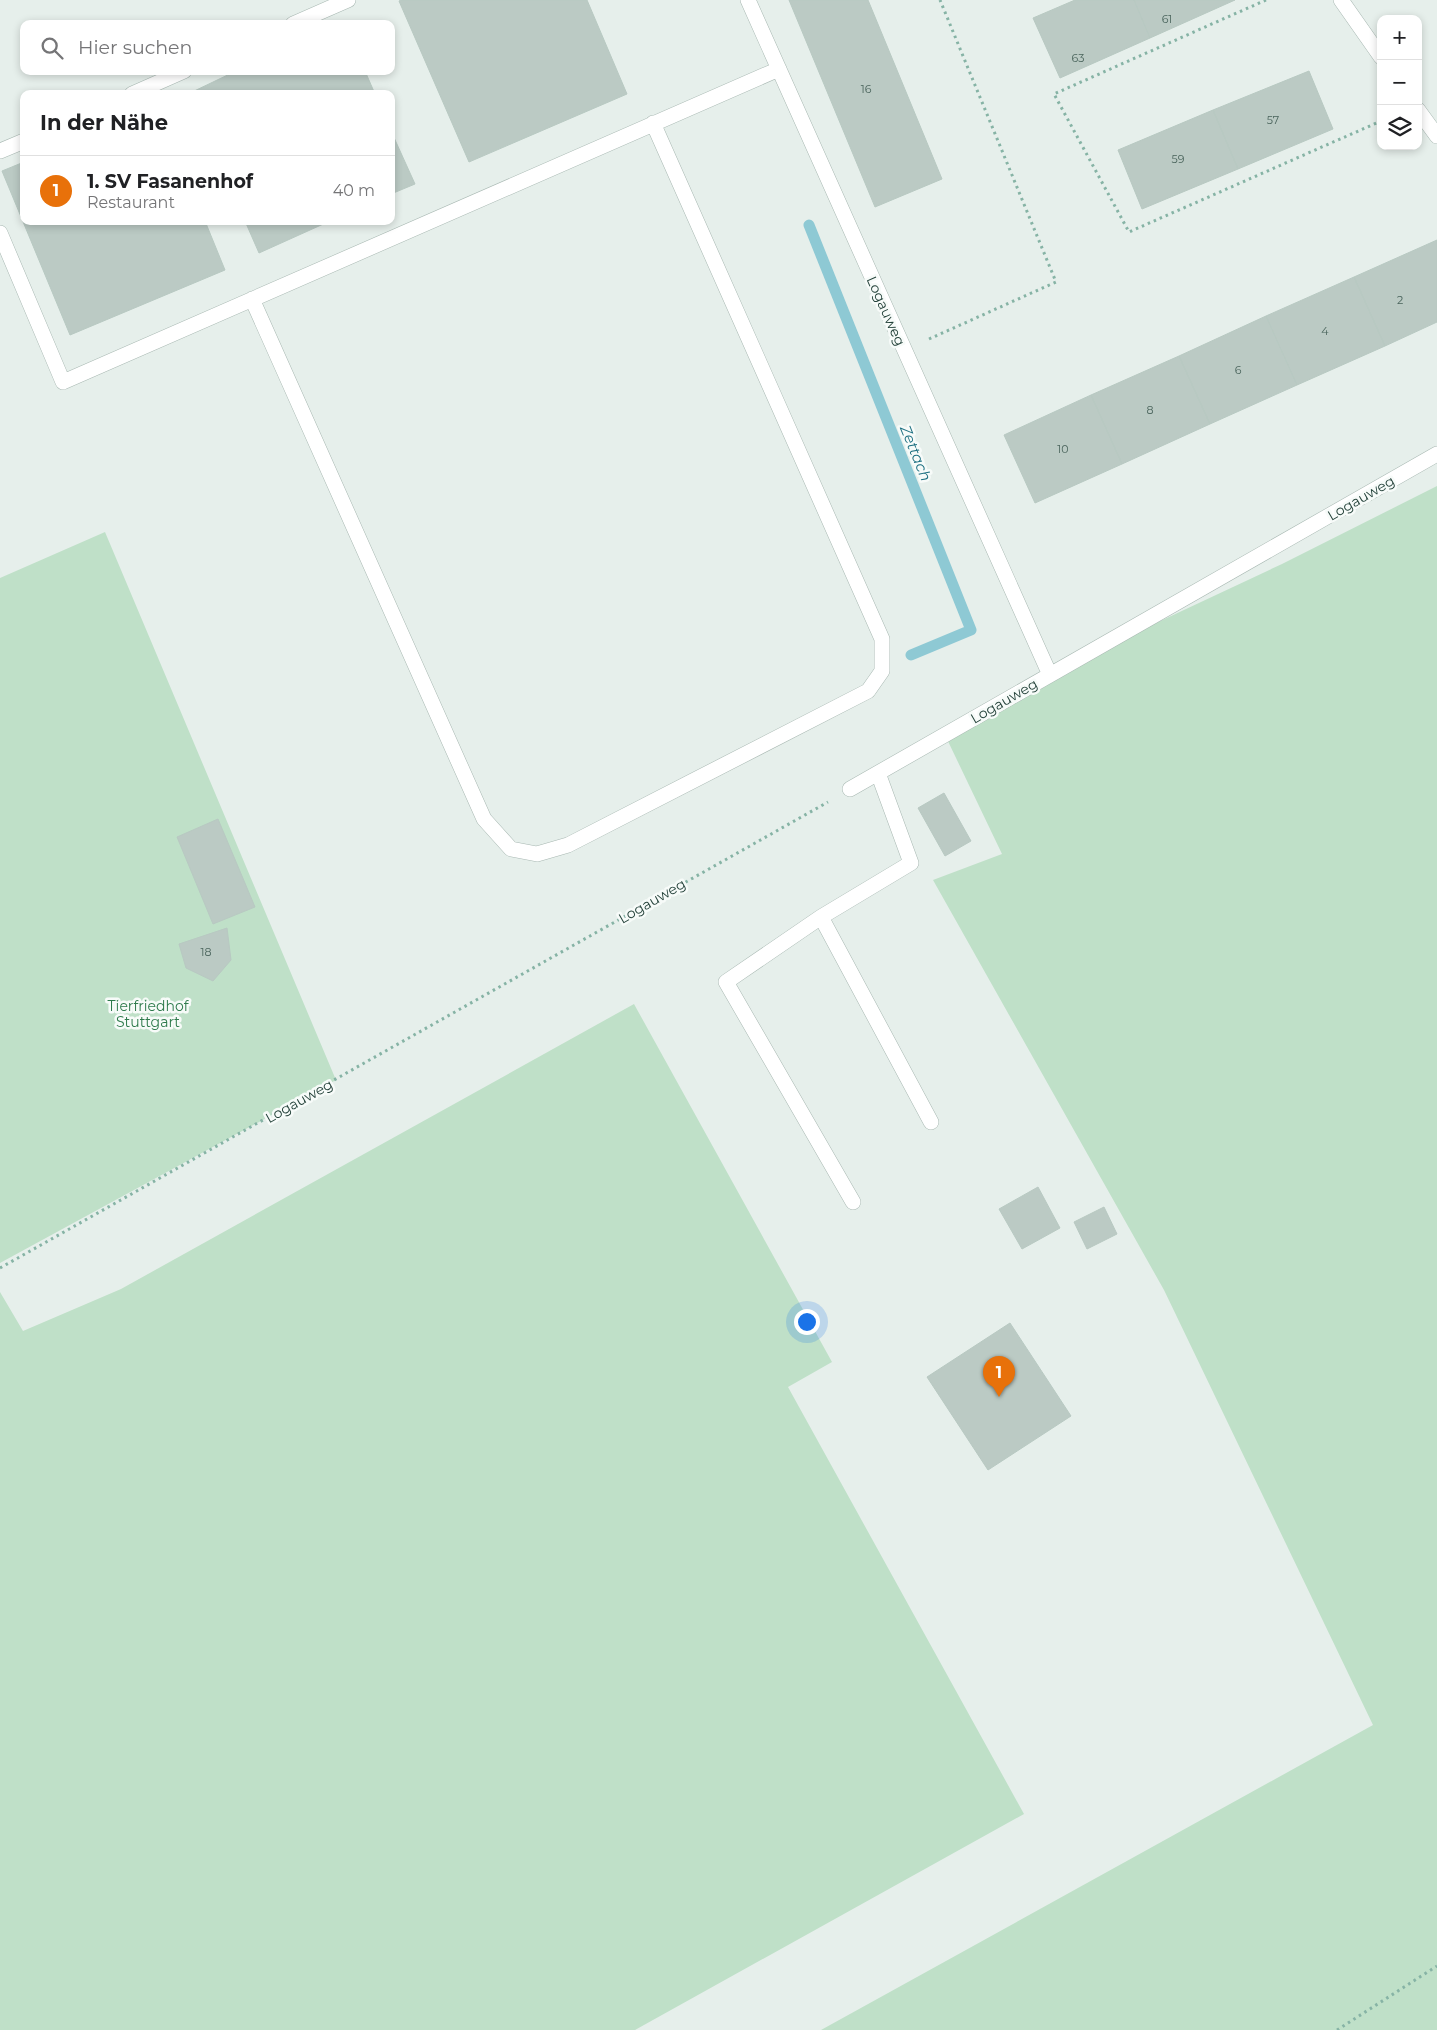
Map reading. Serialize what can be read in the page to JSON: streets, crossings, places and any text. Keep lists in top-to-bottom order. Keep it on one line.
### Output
{"streets":{"street":["Logauweg"]},"water":["Zettach"],"parks":["Tierfriedhof Stuttgart"],"house_numbers":["61","63","16","57","59","2","4","6","8","10","18"],"page":{"map_buttons":["+","−"],"search":"Hier suchen","heading":"In der Nähe","list":[{"mark":"1","name":"1. SV Fasanenhof","note":"Restaurant","value":"40 m"}],"pins":"1"}}
